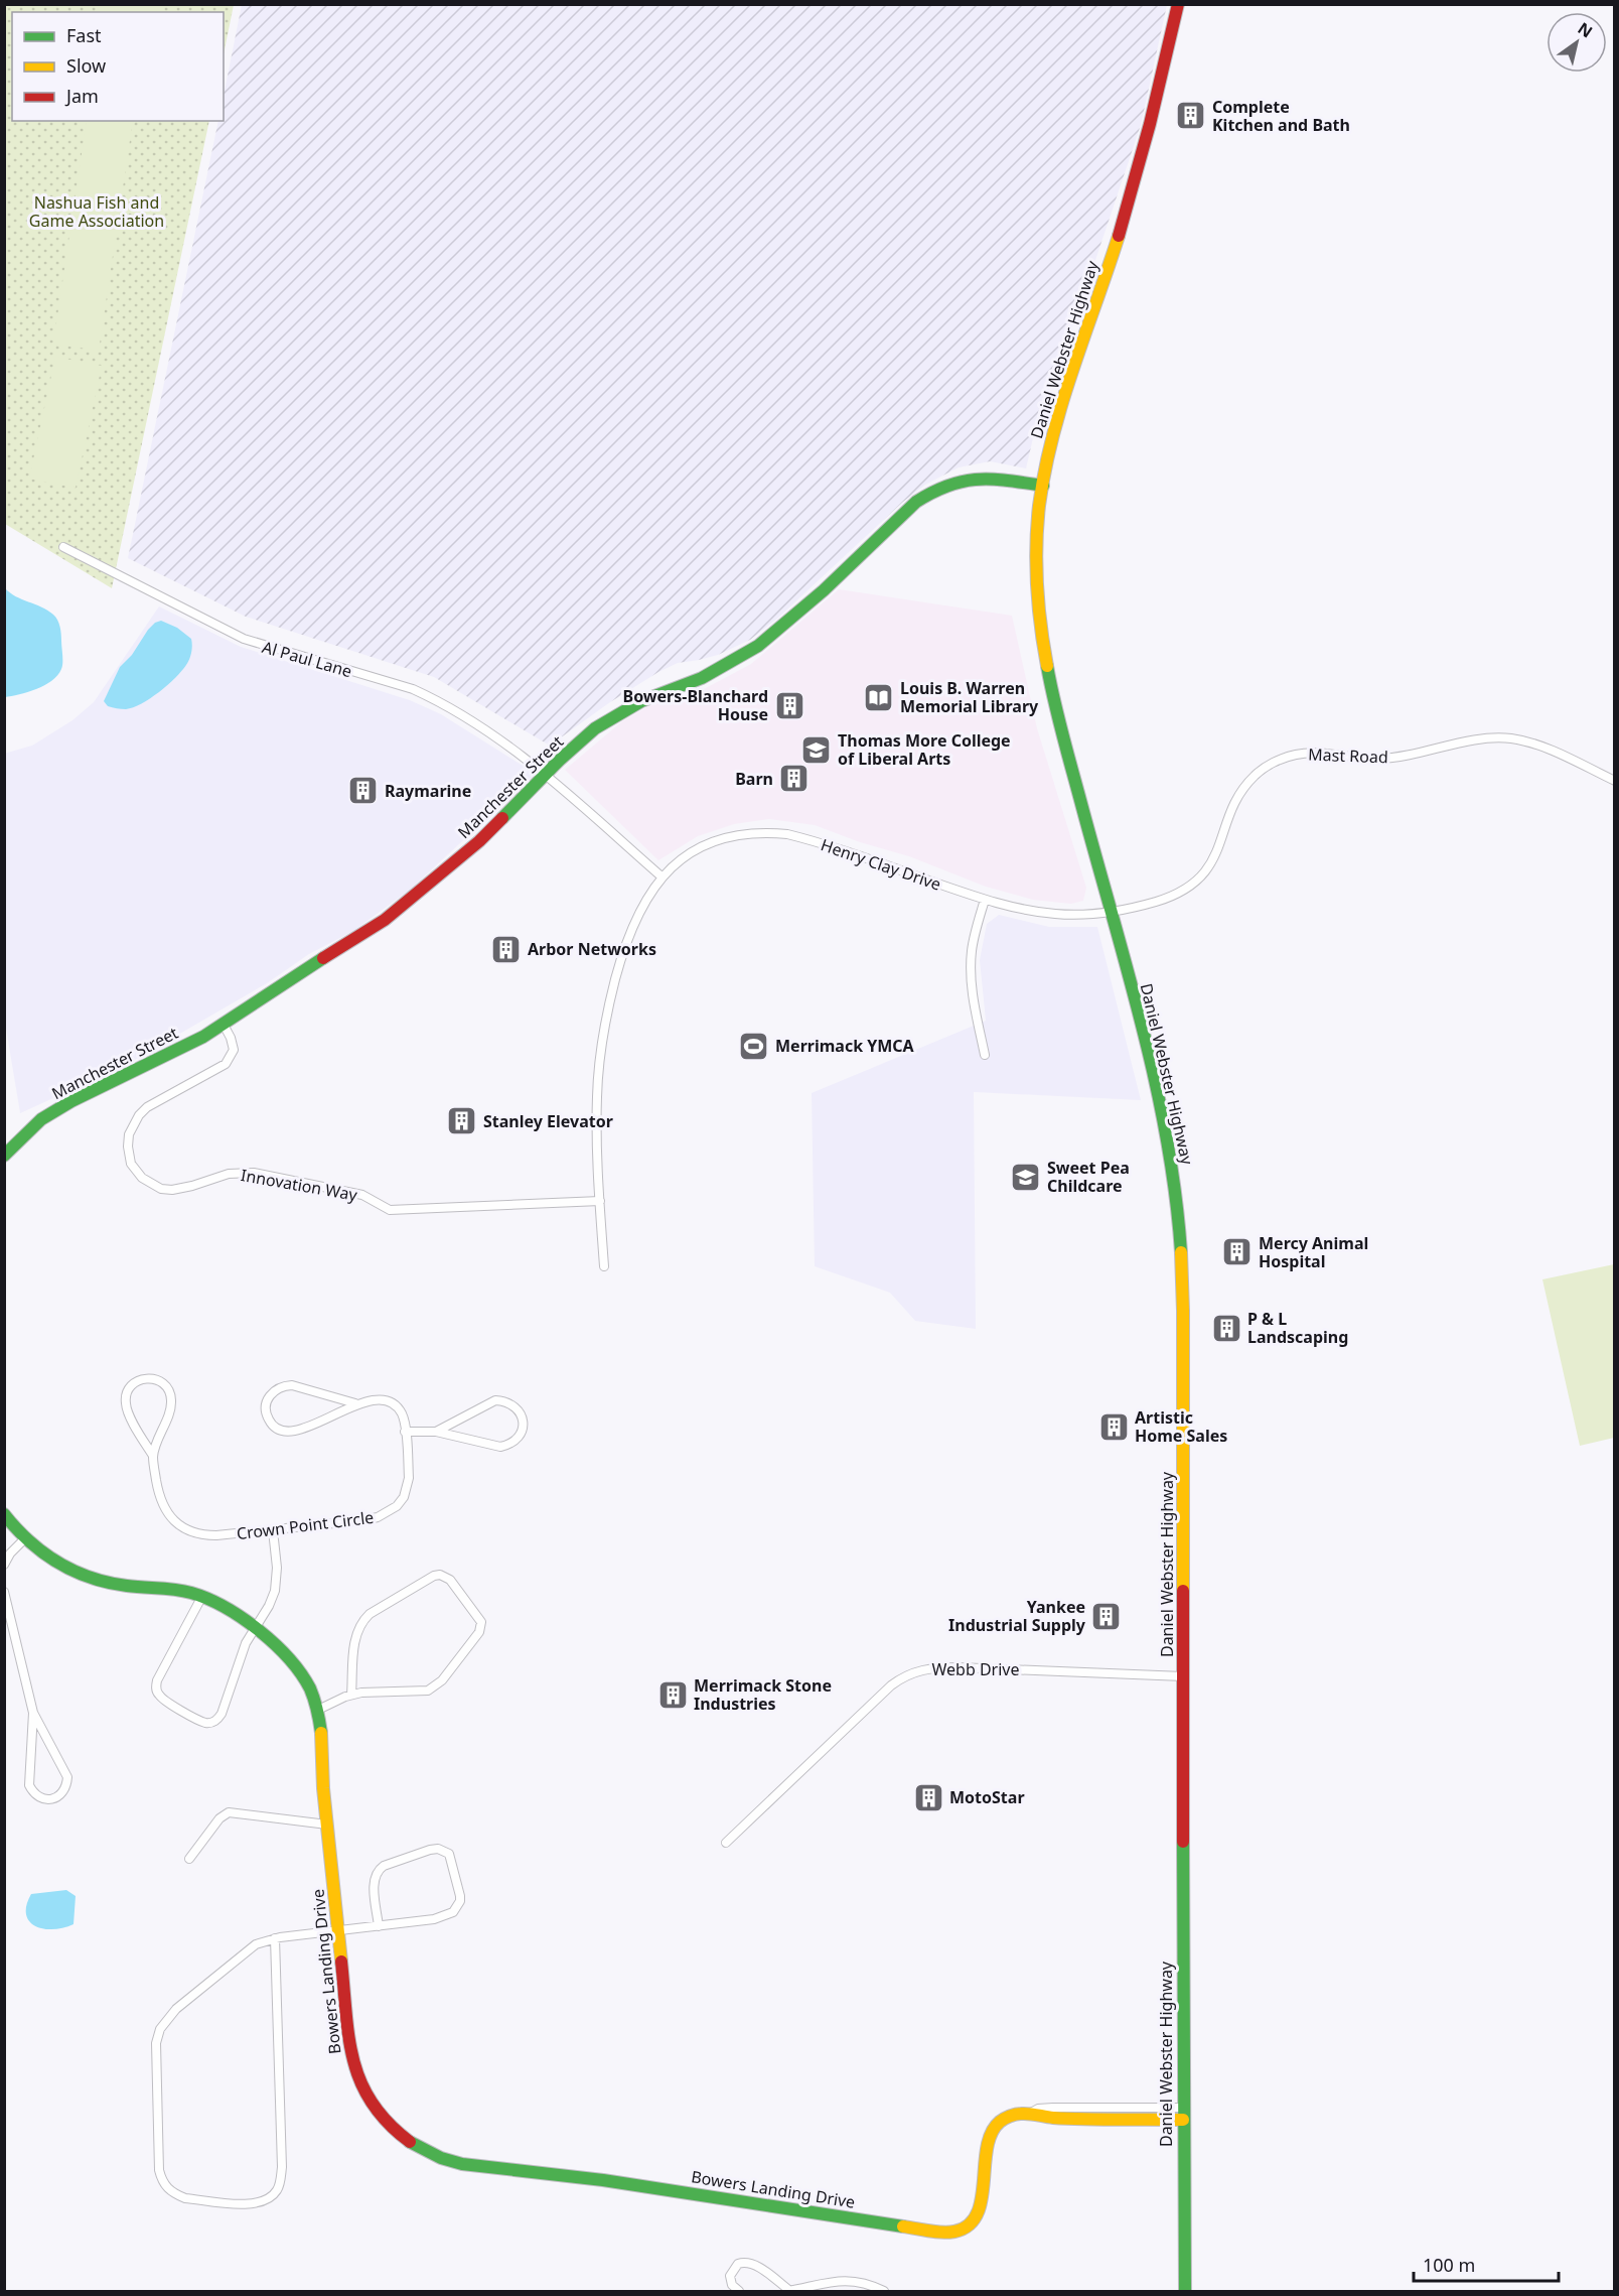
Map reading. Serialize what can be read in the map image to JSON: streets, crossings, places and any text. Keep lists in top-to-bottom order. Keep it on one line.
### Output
{"streets":{"street":["Daniel Webster Highway","Al Paul Lane","Mast Road","Manchester Street","Henry Clay Drive","Innovation Way","Crown Point Circle","Webb Drive","Bowers Landing Drive"]},"crossings":[["Daniel Webster Highway","Mast Road"],["Daniel Webster Highway","Manchester Street"],["Daniel Webster Highway","Henry Clay Drive"],["Daniel Webster Highway","Webb Drive"],["Daniel Webster Highway","Bowers Landing Drive"],["Al Paul Lane","Manchester Street"],["Mast Road","Henry Clay Drive"],["Manchester Street","Innovation Way"],["Henry Clay Drive","Innovation Way"]],"parks":["Nashua Fish and Game Association"],"places":{"building":["Complete Kitchen and Bath","Bowers-Blanchard House","Barn","Raymarine","Arbor Networks","Stanley Elevator","Mercy Animal Hospital","P & L Landscaping","Artistic Home Sales","Yankee Industrial Supply","Merrimack Stone Industries","MotoStar"],"library":["Louis B. Warren Memorial Library"],"school or university":["Thomas More College of Liberal Arts","Sweet Pea Childcare"],"sports":["Merrimack YMCA"]},"legend":["Fast","Slow","Jam"],"scale_bar":"100 m","north":"top right"}
